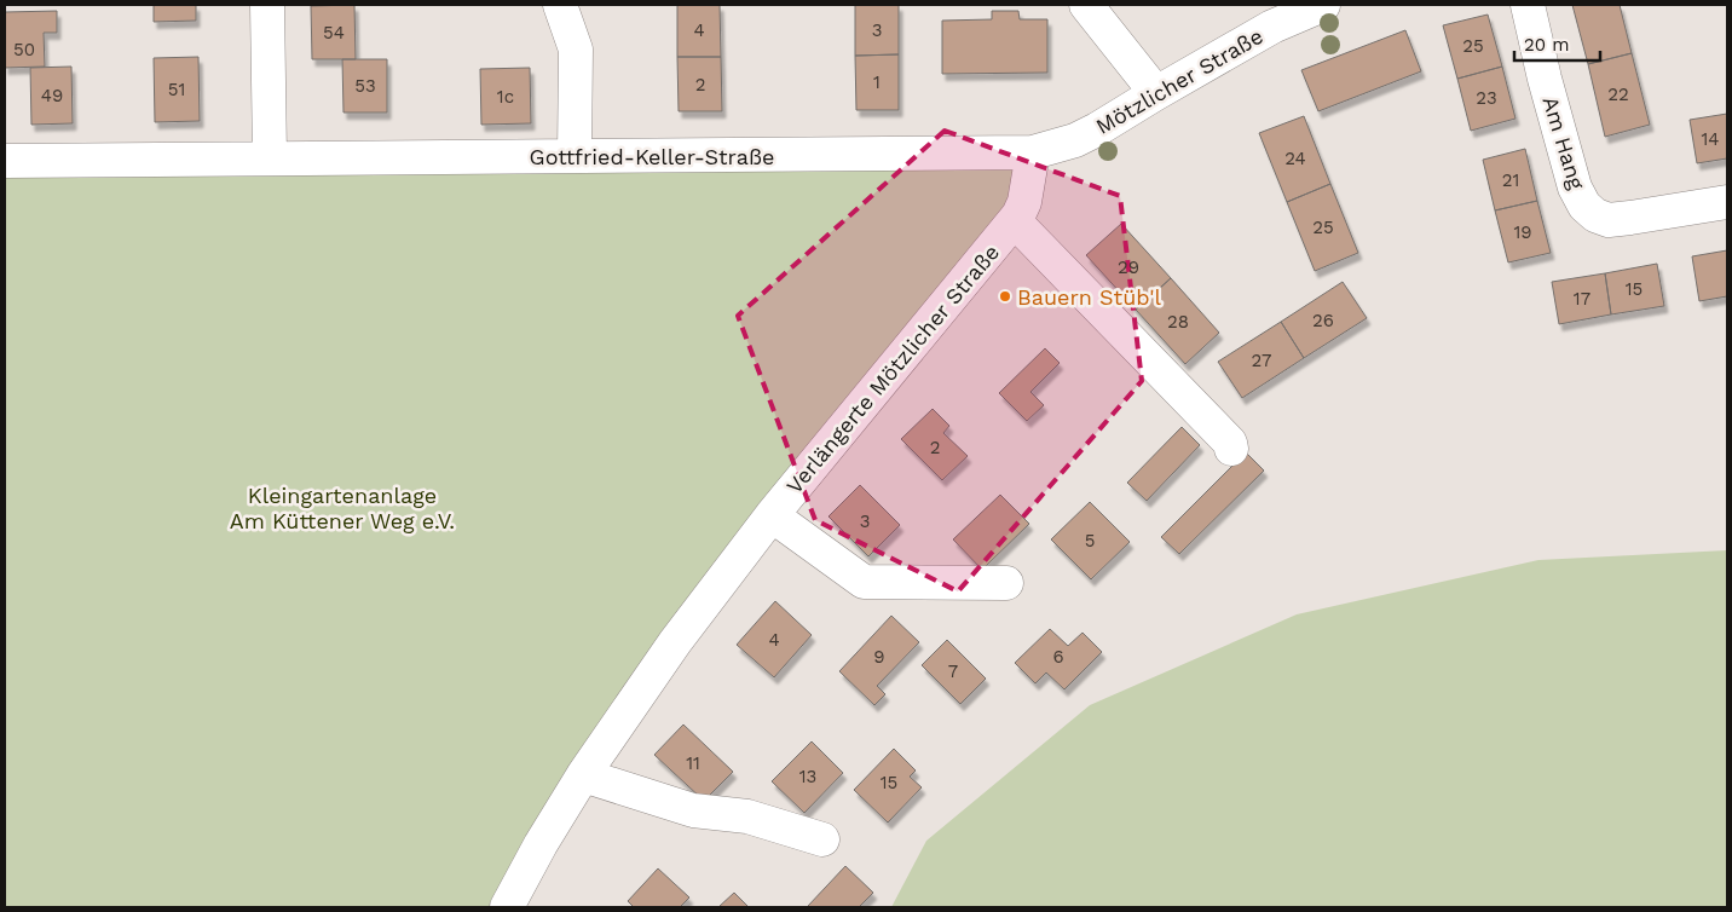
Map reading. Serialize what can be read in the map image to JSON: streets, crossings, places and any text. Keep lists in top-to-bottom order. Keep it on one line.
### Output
{"streets":{"street":["Mötzlicher Straße","Am Hang","Gottfried-Keller-Straße","Verlängerte Mötzlicher Straße"]},"crossings":[["Mötzlicher Straße","Gottfried-Keller-Straße"],["Mötzlicher Straße","Verlängerte Mötzlicher Straße"],["Gottfried-Keller-Straße","Verlängerte Mötzlicher Straße"]],"parks":["Kleingartenanlage Am Küttener Weg e.V."],"places":["Bauern Stüb'l"],"house_numbers":["4","3","54","25","50","1","2","53","51","22","49","1c","23","14","24","21","25","19","29","15","17","26","28","27","2","3","5","4","9","6","7","11","13","15"],"scale_bar":"20 m"}
